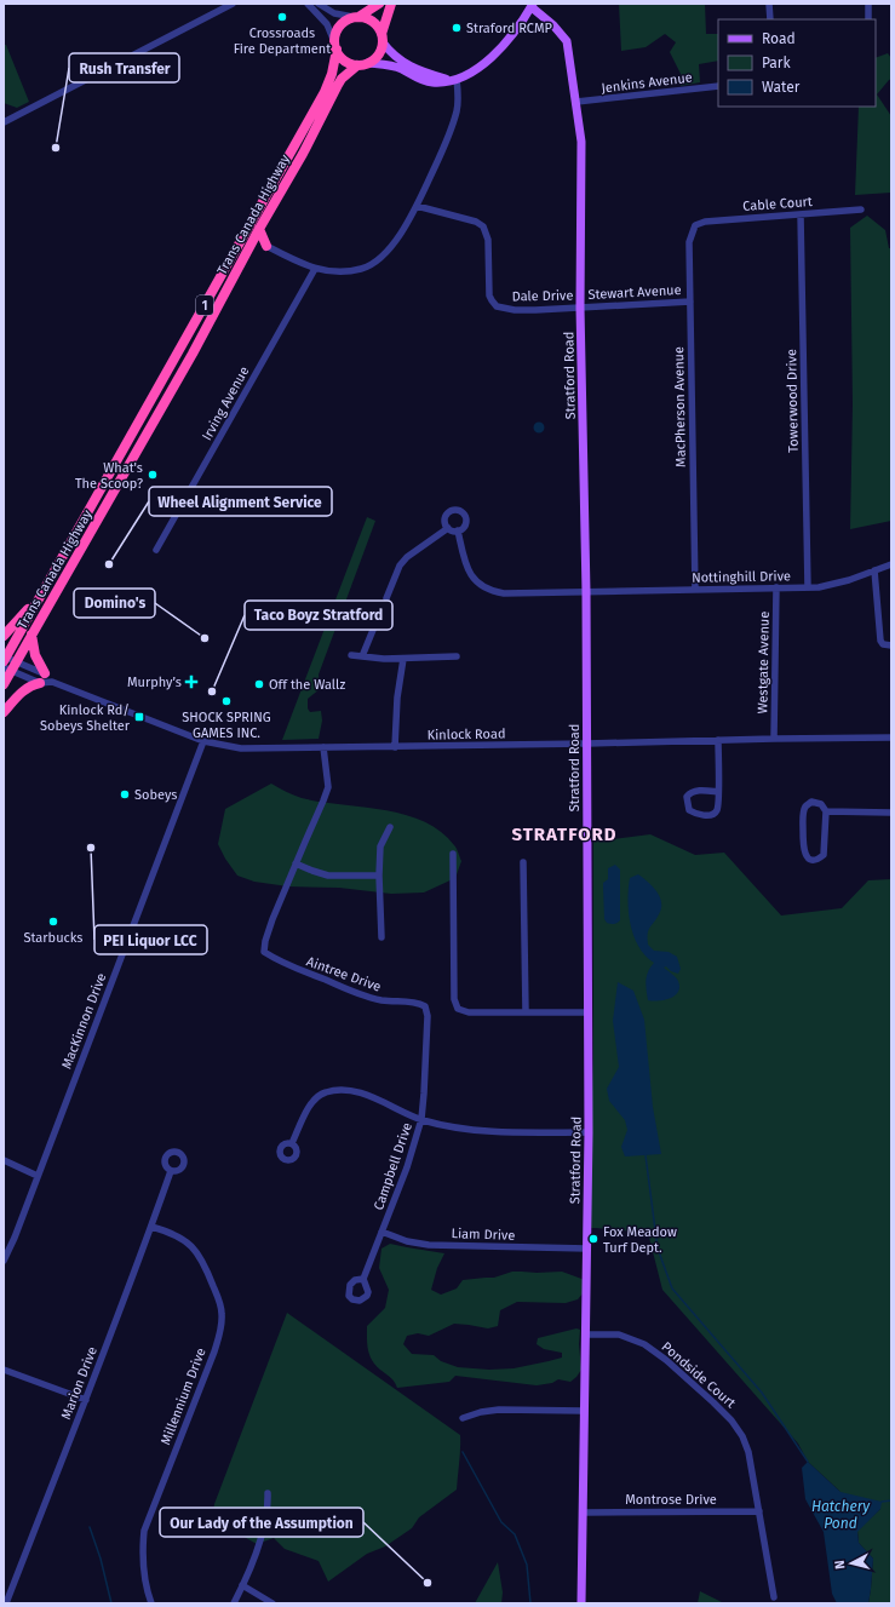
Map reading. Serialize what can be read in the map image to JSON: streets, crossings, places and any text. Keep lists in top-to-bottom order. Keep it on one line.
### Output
{"streets":{"highway":["Trans Canada Highway","1"],"main road":["Stratford Road"],"street":["Jenkins Avenue","Cable Court","Stewart Avenue","Dale Drive","Towerwood Drive","Irving Avenue","MacPherson Avenue","Nottinghill Drive","Westgate Avenue","Kinlock Road","Aintree Drive","MacKinnon Drive","Campbell Drive","Liam Drive","Pondside Court","Marion Drive","Millennium Drive","Montrose Drive"]},"crossings":[["Jenkins Avenue","Stratford Road"],["Cable Court","Towerwood Drive"],["Cable Court","MacPherson Avenue"],["Trans Canada Highway","Kinlock Road"],["Stewart Avenue","Dale Drive"],["Stewart Avenue","Stratford Road"],["Stewart Avenue","MacPherson Avenue"],["Dale Drive","Stratford Road"],["Stratford Road","Nottinghill Drive"],["Stratford Road","Kinlock Road"],["Stratford Road","Liam Drive"],["Stratford Road","Pondside Court"],["Stratford Road","Montrose Drive"],["Towerwood Drive","Nottinghill Drive"],["MacPherson Avenue","Nottinghill Drive"],["Nottinghill Drive","Westgate Avenue"],["Westgate Avenue","Kinlock Road"],["Kinlock Road","MacKinnon Drive"],["Aintree Drive","Campbell Drive"],["Campbell Drive","Liam Drive"],["Pondside Court","Montrose Drive"],["Marion Drive","Millennium Drive"]],"districts":["STRATFORD"],"water":["Hatchery Pond"],"places":{"other":["Crossroads Fire Department","Straford RCMP","Rush Transfer","What's The Scoop?","Wheel Alignment Service","Domino's","Off the Wallz","Taco Boyz Stratford","SHOCK SPRING GAMES INC.","Sobeys","PEI Liquor LCC","Starbucks","Fox Meadow Turf Dept.","Our Lady of the Assumption"],"health":["Murphy’s"],"transit":["Kinlock Rd/ Sobeys Shelter"]},"legend":["Road","Park","Water"],"north":"left"}
